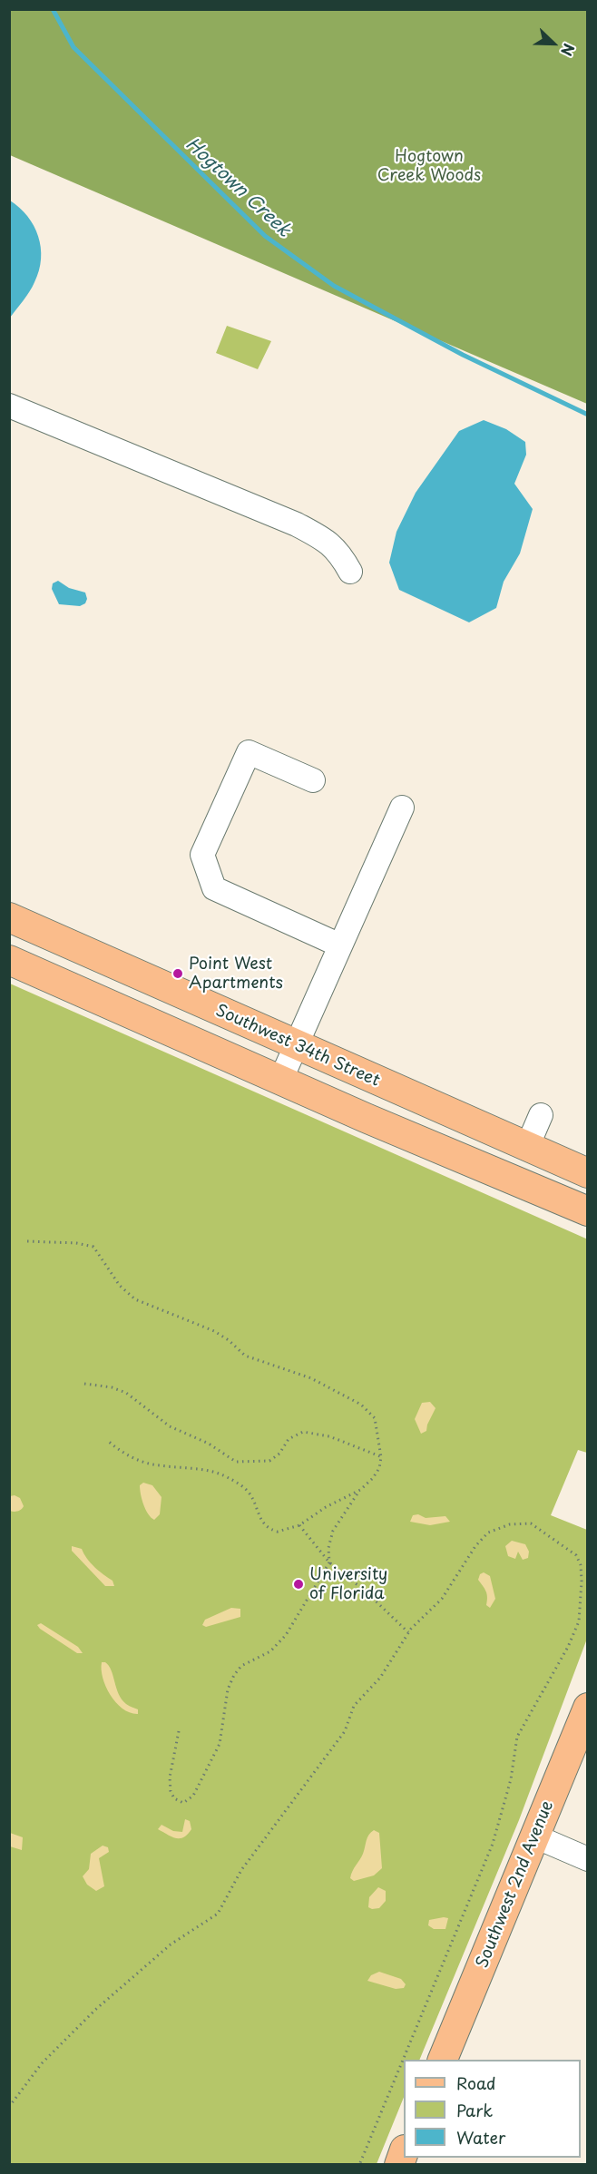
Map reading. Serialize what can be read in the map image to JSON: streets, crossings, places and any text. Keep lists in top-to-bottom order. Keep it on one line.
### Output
{"streets":{"main road":["Southwest 34th Street","Southwest 2nd Avenue"]},"water":["Hogtown Creek"],"parks":["Hogtown Creek Woods"],"places":["Point West Apartments","University of Florida"],"legend":["Road","Park","Water"],"north":"bottom right"}
